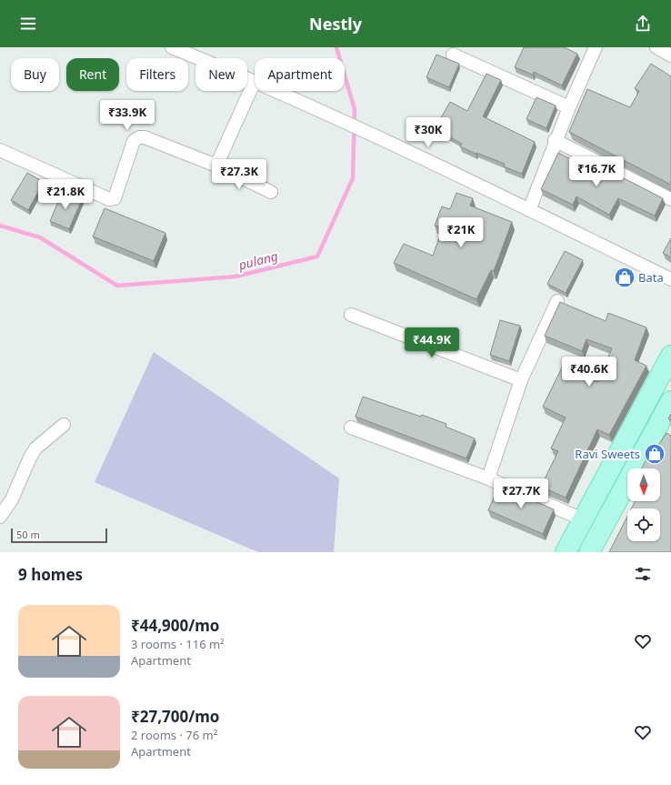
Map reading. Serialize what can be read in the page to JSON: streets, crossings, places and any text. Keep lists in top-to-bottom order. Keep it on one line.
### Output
{"water":["pulang"],"places":{"shop":["Bata","Ravi Sweets"]},"scale_bar":"50 m","north":"bottom","page":{"header":"Nestly","chip":["Buy","Rent","Filters","New","Apartment"],"price":["₹33.9K","₹30K","₹16.7K","₹27.3K","₹21.8K","₹21K","₹44.9K","₹40.6K","₹27.7K"],"scale":"50 m","heading":"9 homes","list":[{"name":"₹44,900/mo","note":"3 rooms · 116 m² · Apartment"},{"name":"₹27,700/mo","note":"2 rooms · 76 m² · Apartment"}]}}
